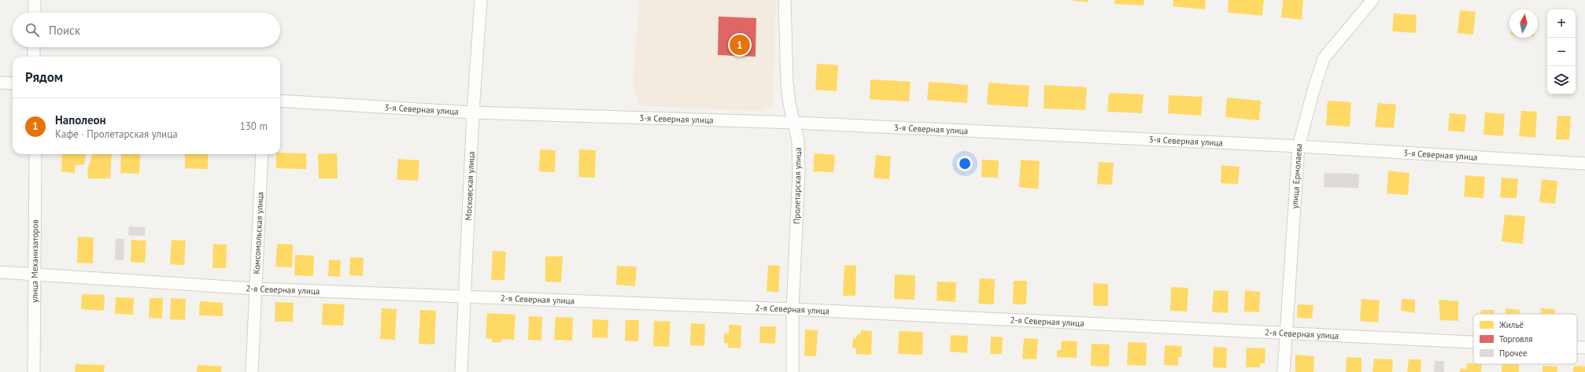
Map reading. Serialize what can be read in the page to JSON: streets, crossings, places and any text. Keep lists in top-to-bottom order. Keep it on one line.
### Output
{"streets":{"street":["3-я Северная улица","улица Ермолаева","Московская улица","Пролетарская улица","Комсомольская улица","улица Механизаторов","2-я Северная улица"]},"crossings":[["3-я Северная улица","улица Ермолаева"],["3-я Северная улица","Московская улица"],["3-я Северная улица","Пролетарская улица"],["улица Ермолаева","2-я Северная улица"],["Московская улица","2-я Северная улица"],["Пролетарская улица","2-я Северная улица"],["Комсомольская улица","2-я Северная улица"],["улица Механизаторов","2-я Северная улица"]],"legend":["Жильё","Торговля","Прочее"],"north":"top","page":{"map_buttons":["+","−"],"search":"Поиск","pins":"1","heading":"Рядом","list":[{"mark":"1","name":"Наполеон","note":"Кафе · Пролетарская улица","value":"130 m"}]}}
